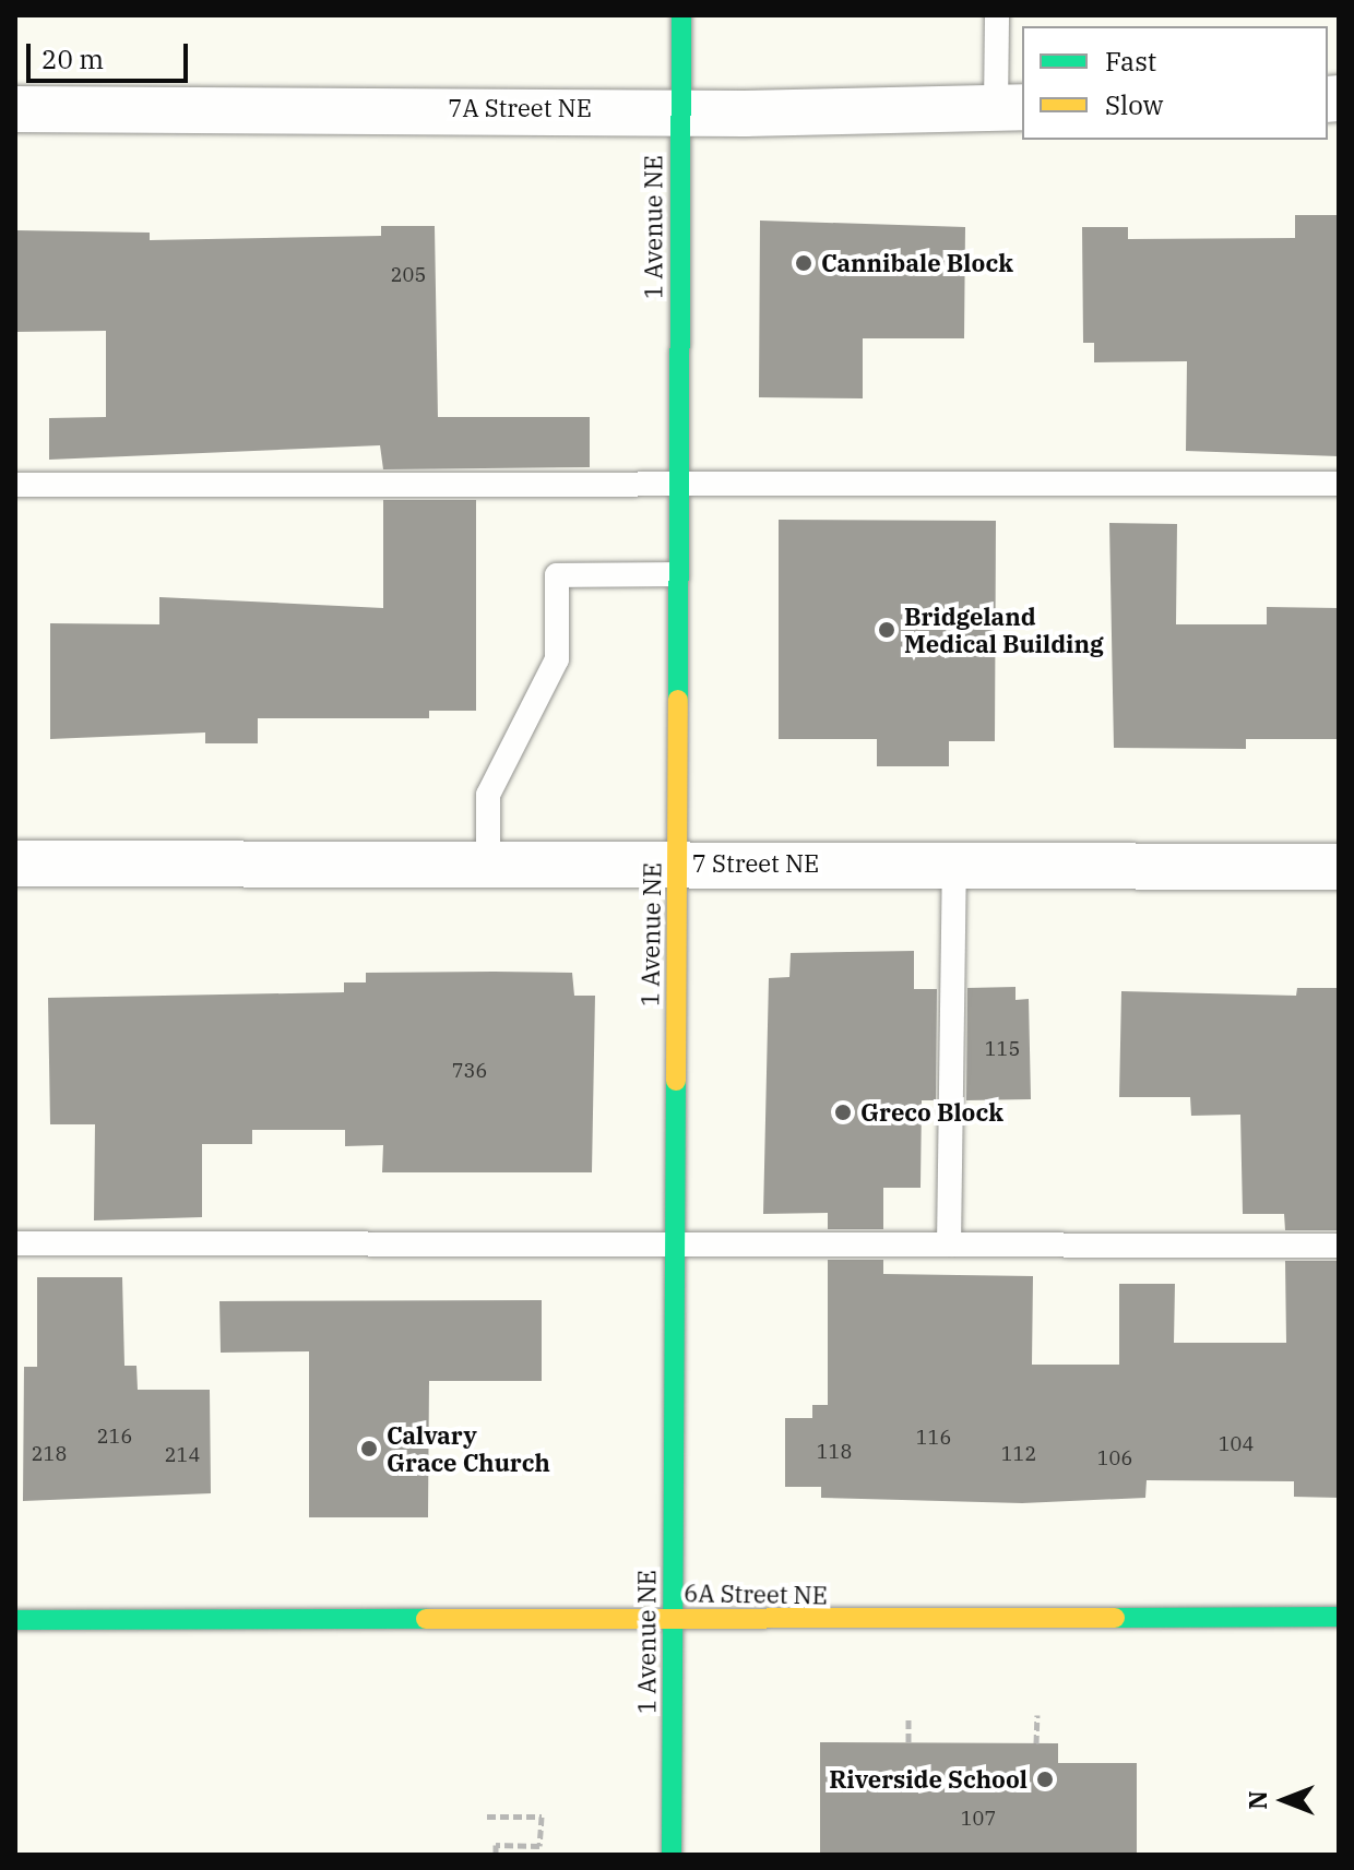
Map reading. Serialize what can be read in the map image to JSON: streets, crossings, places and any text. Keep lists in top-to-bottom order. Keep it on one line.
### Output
{"streets":{"street":["7A Street NE","1 Avenue NE","7 Street NE","6A Street NE"]},"crossings":[["7A Street NE","1 Avenue NE"],["1 Avenue NE","7 Street NE"],["1 Avenue NE","6A Street NE"]],"places":["Cannibale Block","Bridgeland Medical Building","Greco Block","Calvary Grace Church","Riverside School"],"house_numbers":["205","115","736","216","116","104","118","218","112","214","106","107"],"legend":["Fast","Slow"],"scale_bar":"20 m","north":"left"}
